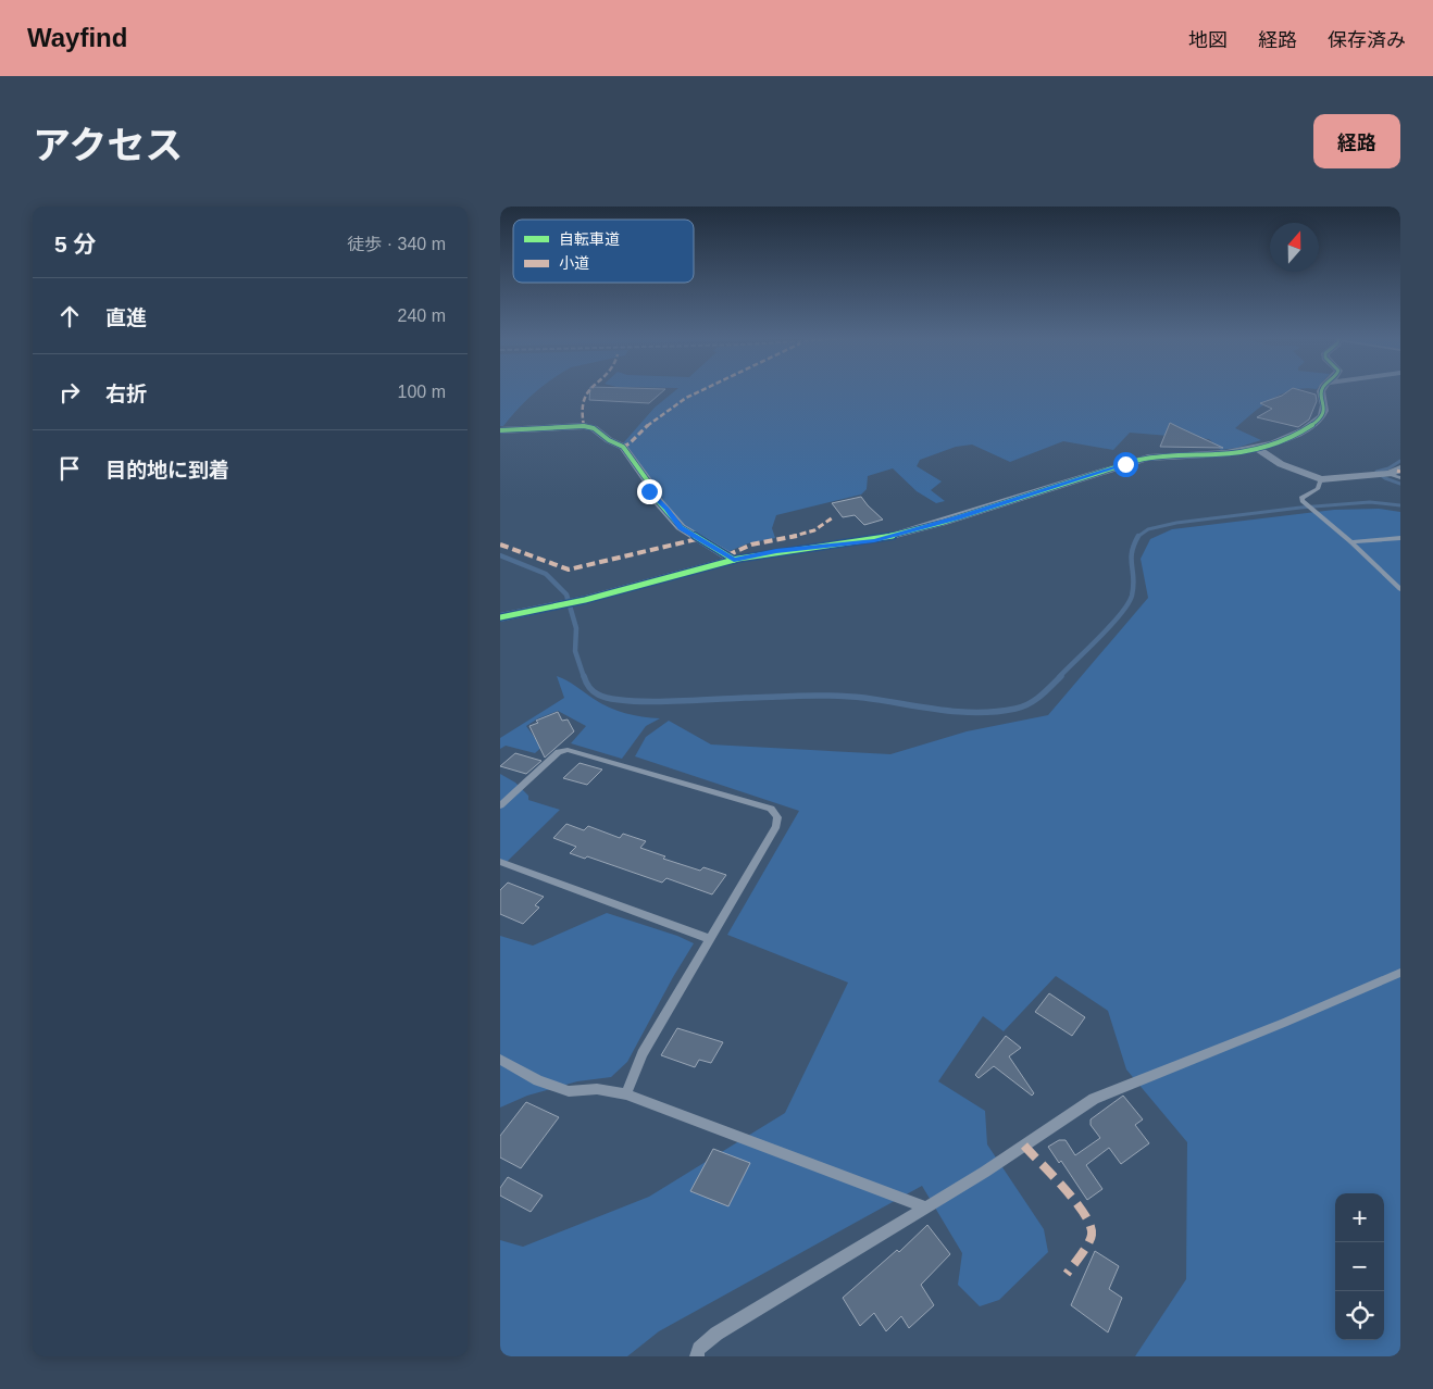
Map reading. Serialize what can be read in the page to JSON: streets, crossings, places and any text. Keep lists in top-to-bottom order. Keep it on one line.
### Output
{"legend":["自転車道","小道"],"north":"top","page":{"header":"Wayfind","nav":["地図","経路","保存済み"],"title":"アクセス","buttons":"経路","heading":["5 分","徒歩 · 340 m"],"list":[["直進","240 m"],["右折","100 m"],"目的地に到着"],"map_buttons":["+","−"]}}
